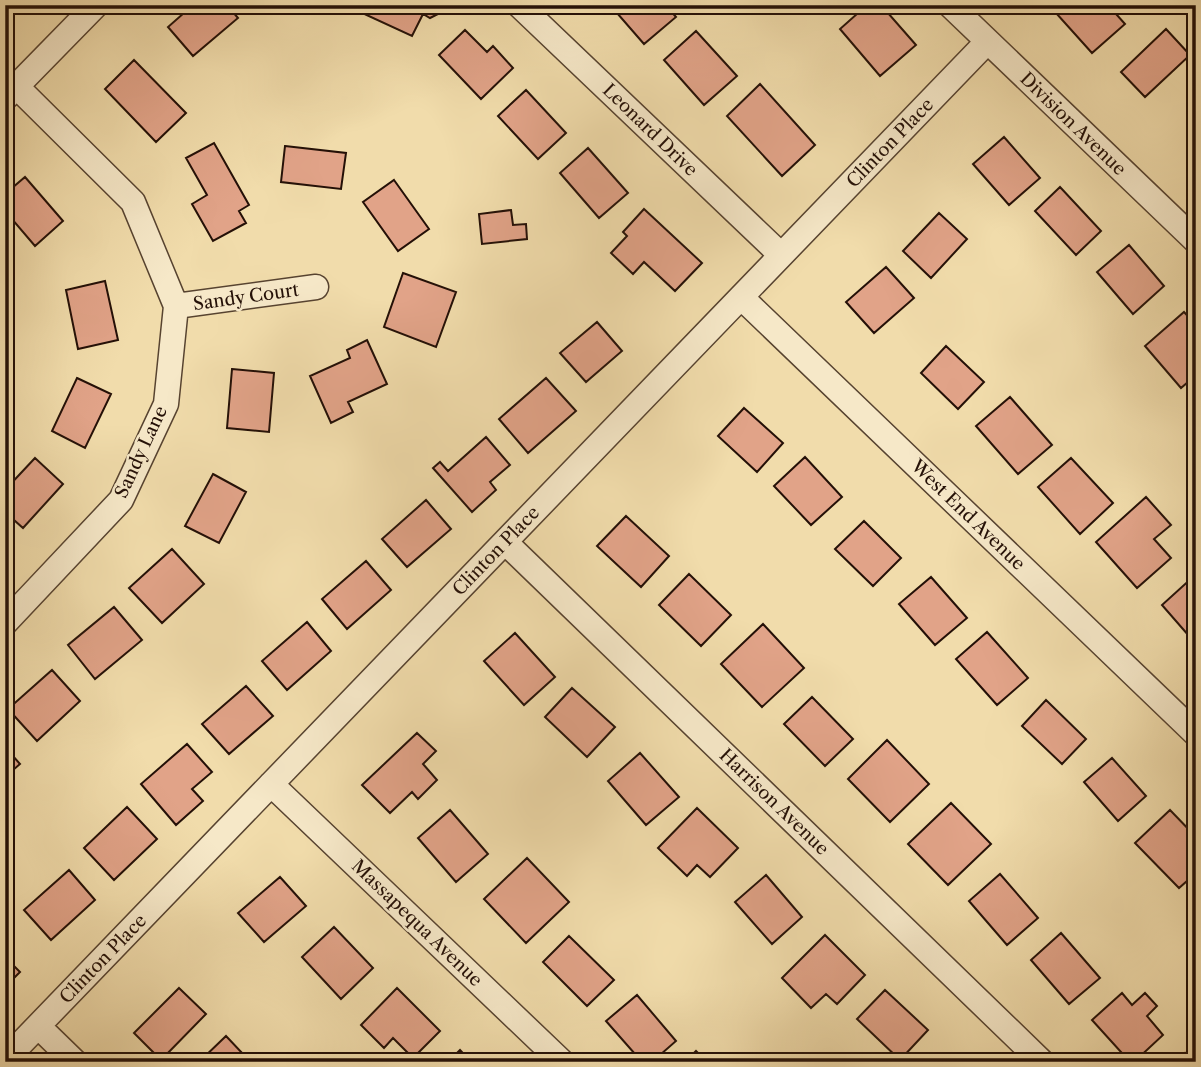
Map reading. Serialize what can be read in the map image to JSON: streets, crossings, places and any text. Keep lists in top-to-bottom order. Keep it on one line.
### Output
{"streets":{"street":["Division Avenue","Leonard Drive","Clinton Place","Sandy Court","Sandy Lane","West End Avenue","Harrison Avenue","Massapequa Avenue"]},"crossings":[["Division Avenue","Clinton Place"],["Leonard Drive","Clinton Place"],["Clinton Place","West End Avenue"],["Clinton Place","Harrison Avenue"],["Clinton Place","Massapequa Avenue"],["Sandy Court","Sandy Lane"]]}
